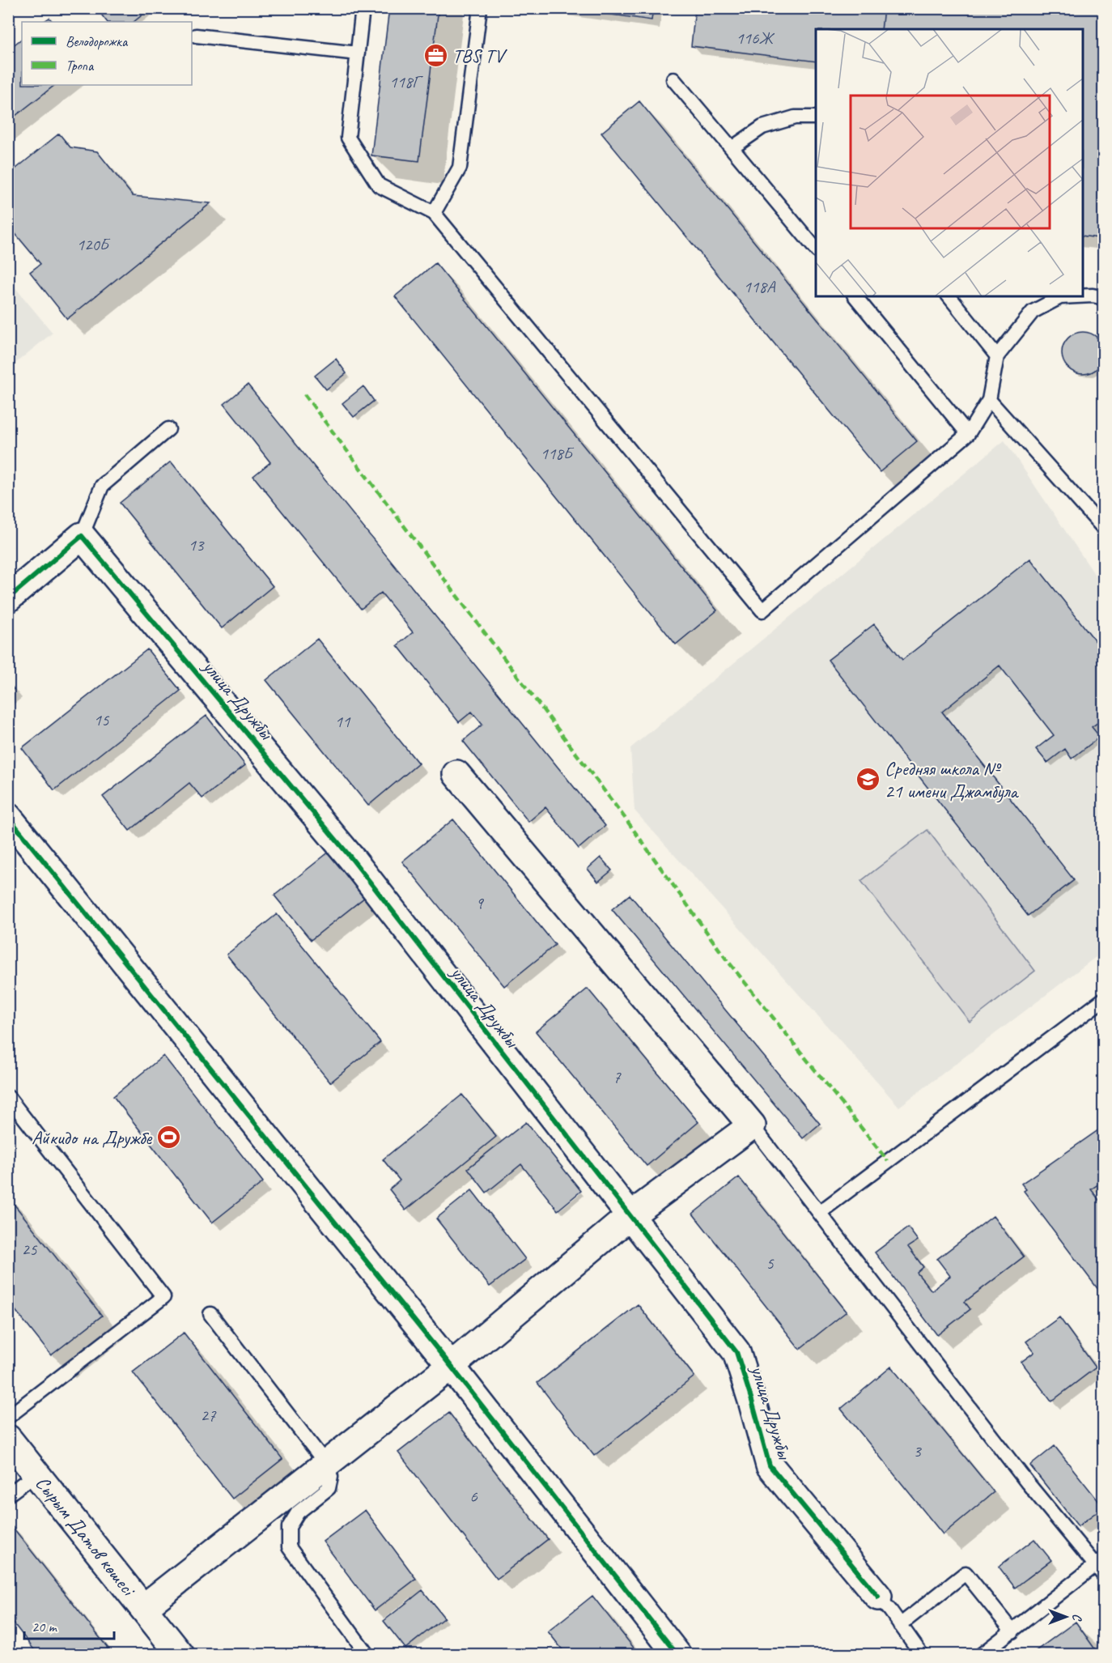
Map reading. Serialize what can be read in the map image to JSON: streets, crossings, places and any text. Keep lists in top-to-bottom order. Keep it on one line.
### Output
{"streets":{"street":["улица Дружбы","Сырым Датов көшесі"]},"places":{"office":["TBS TV"],"school or university":["Средняя школа № 21 имени Джамбула"],"sports":["Айкидо на Дружбе"]},"house_numbers":["116Ж","118Г","120Б","118А","118Б","13","15","11","9","7","25","5","27","3","6"],"legend":["Велодорожка","Тропа"],"scale_bar":"20 m","north":"right"}
